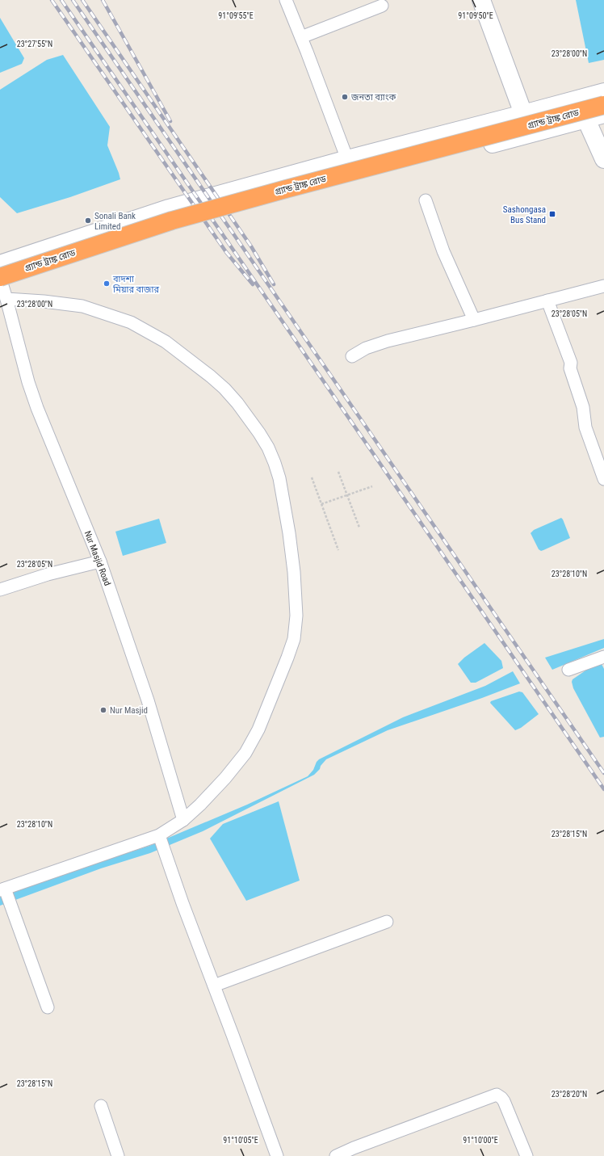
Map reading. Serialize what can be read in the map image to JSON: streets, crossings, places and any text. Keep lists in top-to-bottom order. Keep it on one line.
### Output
{"streets":{"highway":["গ্র্যান্ড ট্রাঙ্ক রোড"],"street":["Nur Masjid Road"]},"crossings":[["গ্র্যান্ড ট্রাঙ্ক রোড","Nur Masjid Road"]],"places":{"other":["জনতা ব্যাংক","Sonali Bank Limited","বাদশা মিয়ার বাজার","Nur Masjid"],"transit":["Sashongasa Bus Stand"]},"coordinates":["91°09'55\"E","91°09'50\"E","23°27'55\"N","23°28'00\"N","23°28'05\"N","23°28'10\"N","23°28'15\"N","23°28'20\"N","91°10'05\"E","91°10'00\"E"]}
